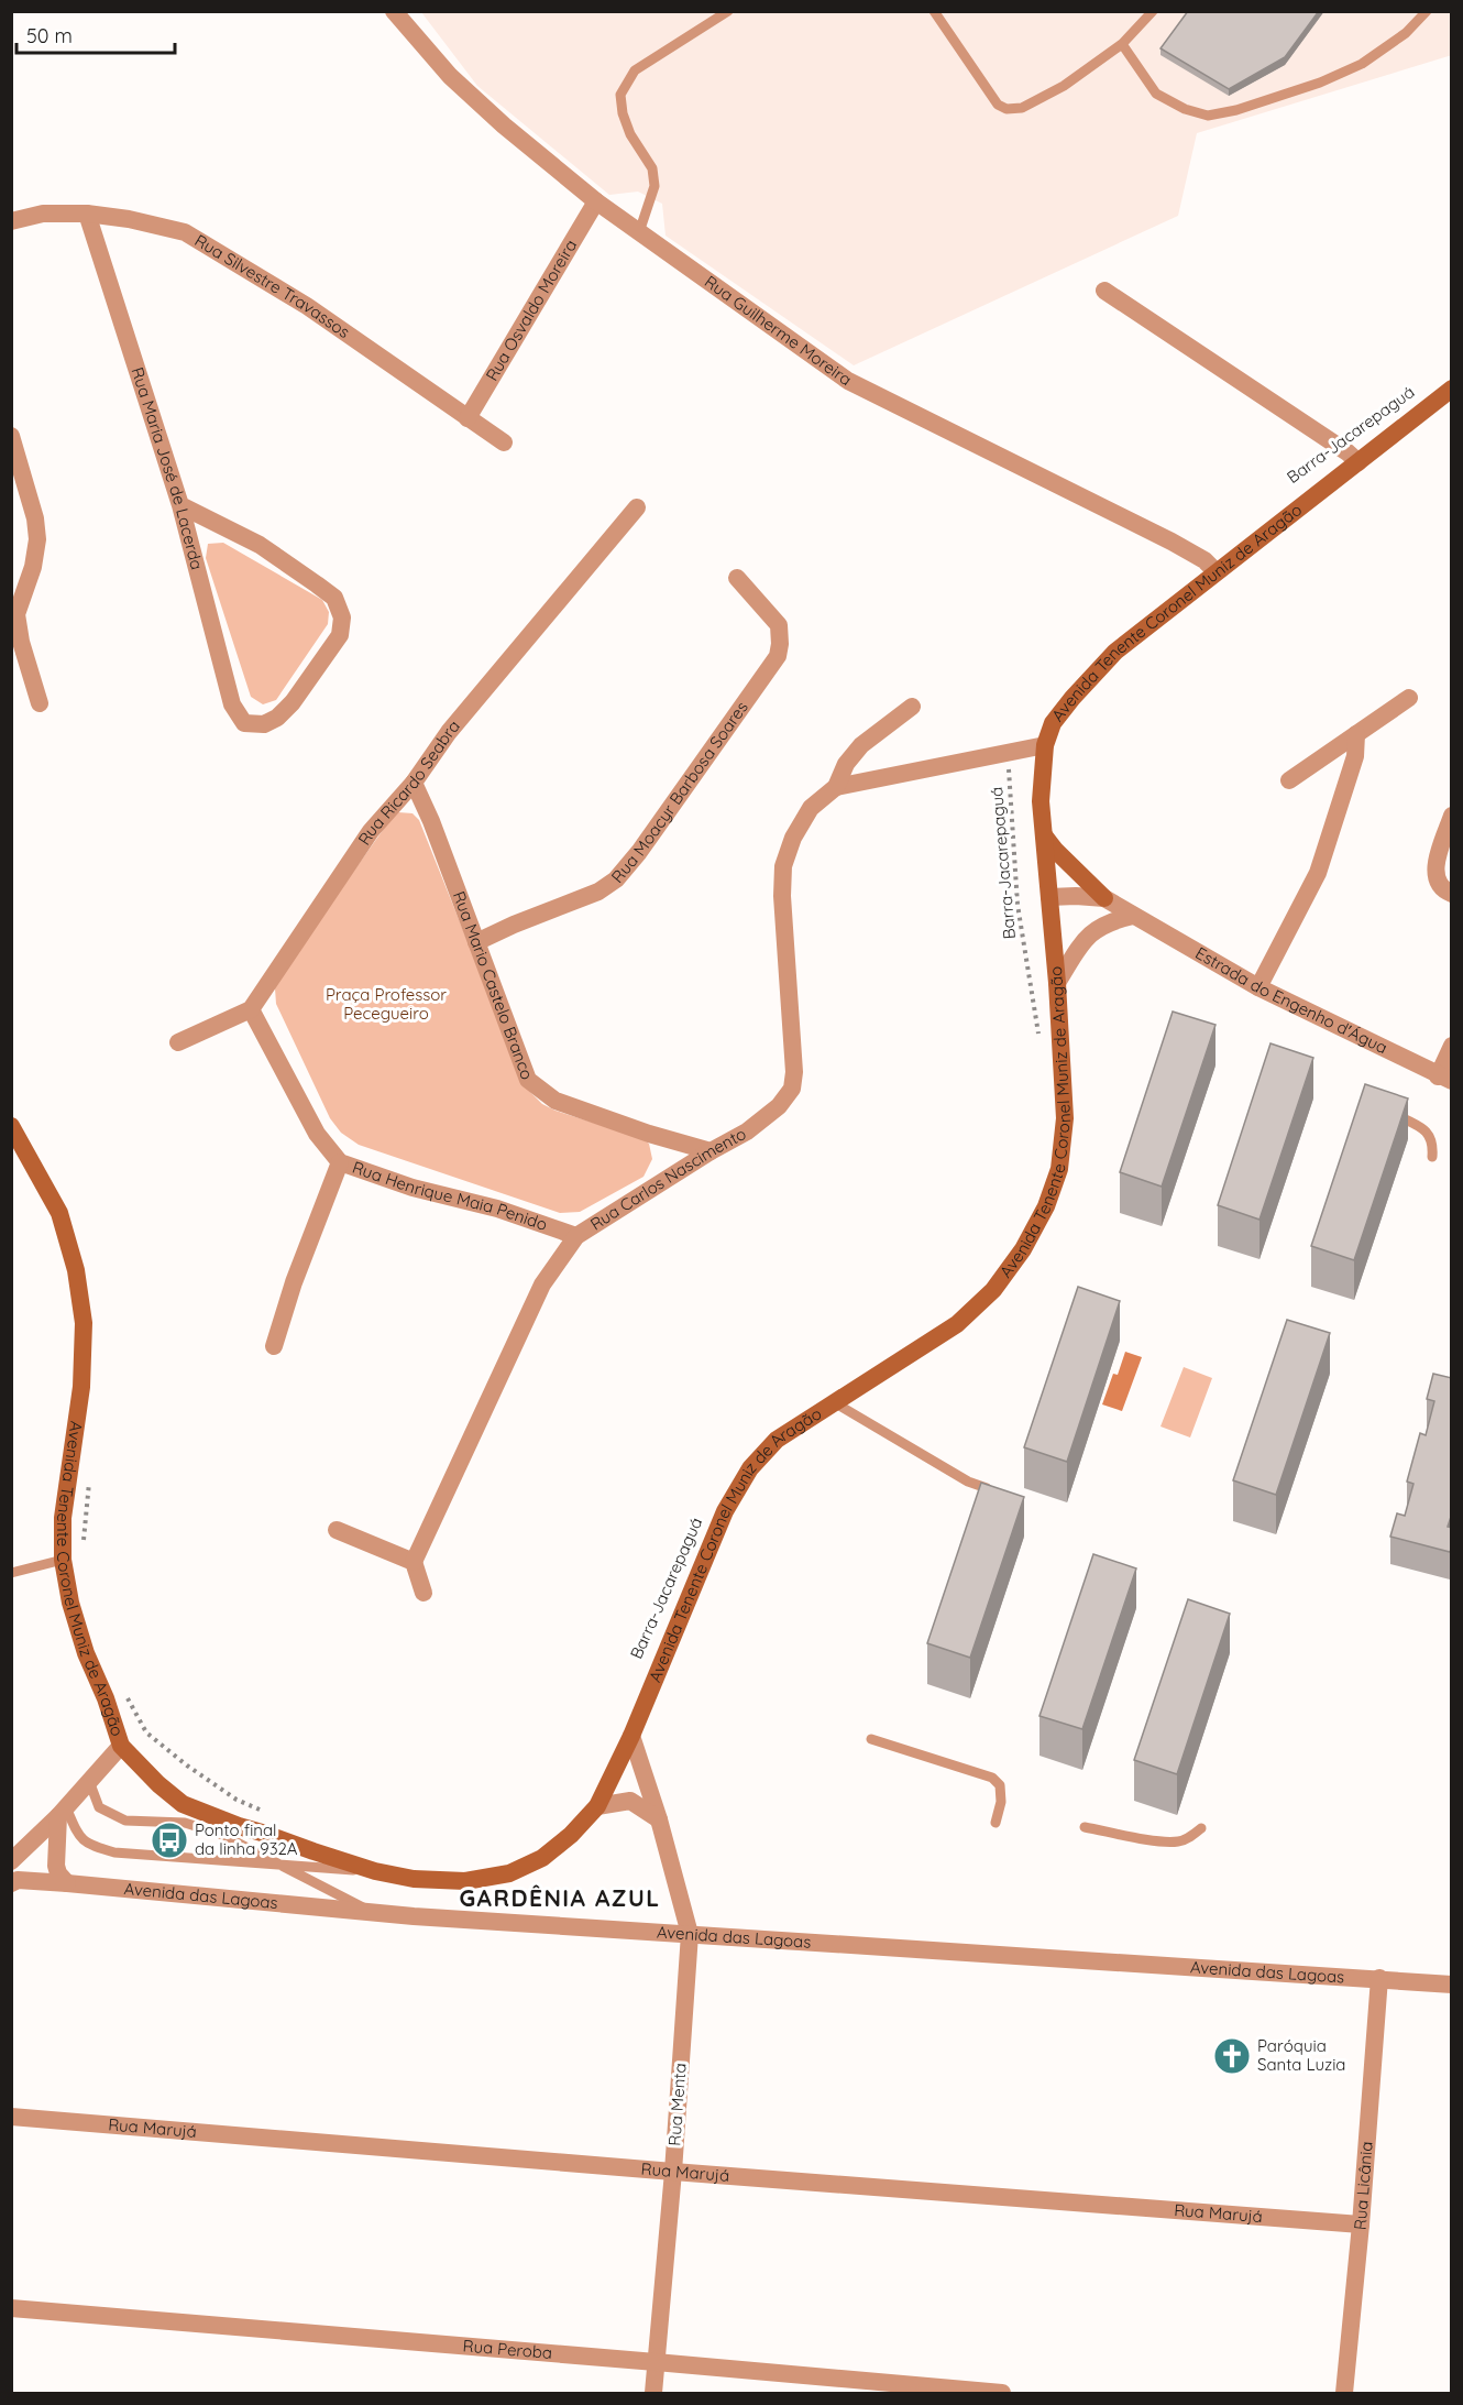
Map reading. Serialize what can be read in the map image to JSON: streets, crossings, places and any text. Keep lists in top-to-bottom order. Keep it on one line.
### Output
{"streets":{"main road":["Avenida Tenente Coronel Muniz de Aragão"],"street":["Rua Silvestre Travassos","Rua Osvaldo Moreira","Rua Guilherme Moreira","Rua Maria José de Lacerda","Rua Ricardo Seabra","Rua Moacyr Barbosa Soares","Rua Mario Castelo Branco","Estrada do Engenho d'Água","Rua Carlos Nascimento","Rua Henrique Maia Penido","Avenida das Lagoas","Rua Menta","Rua Marujá","Rua Licânia","Rua Peroba"],"path":["Barra-Jacarepaguá"]},"crossings":[["Rua Silvestre Travassos","Rua Osvaldo Moreira"],["Rua Silvestre Travassos","Rua Maria José de Lacerda"],["Rua Osvaldo Moreira","Rua Guilherme Moreira"],["Rua Guilherme Moreira","Avenida Tenente Coronel Muniz de Aragão"],["Barra-Jacarepaguá","Rua Carlos Nascimento"],["Avenida Tenente Coronel Muniz de Aragão","Estrada do Engenho d'Água"],["Avenida Tenente Coronel Muniz de Aragão","Rua Carlos Nascimento"],["Avenida Tenente Coronel Muniz de Aragão","Rua Menta"],["Rua Ricardo Seabra","Rua Mario Castelo Branco"],["Rua Ricardo Seabra","Rua Henrique Maia Penido"],["Rua Moacyr Barbosa Soares","Rua Mario Castelo Branco"],["Rua Mario Castelo Branco","Rua Carlos Nascimento"],["Rua Carlos Nascimento","Rua Henrique Maia Penido"],["Avenida das Lagoas","Rua Menta"],["Avenida das Lagoas","Rua Licânia"],["Rua Menta","Rua Marujá"],["Rua Menta","Rua Peroba"],["Rua Marujá","Rua Licânia"]],"districts":["GARDÊNIA AZUL"],"parks":["Praça Professor Pecegueiro"],"places":{"bus stop":["Ponto final da linha 932A"],"church":["Paróquia Santa Luzia"]},"scale_bar":"50 m"}
